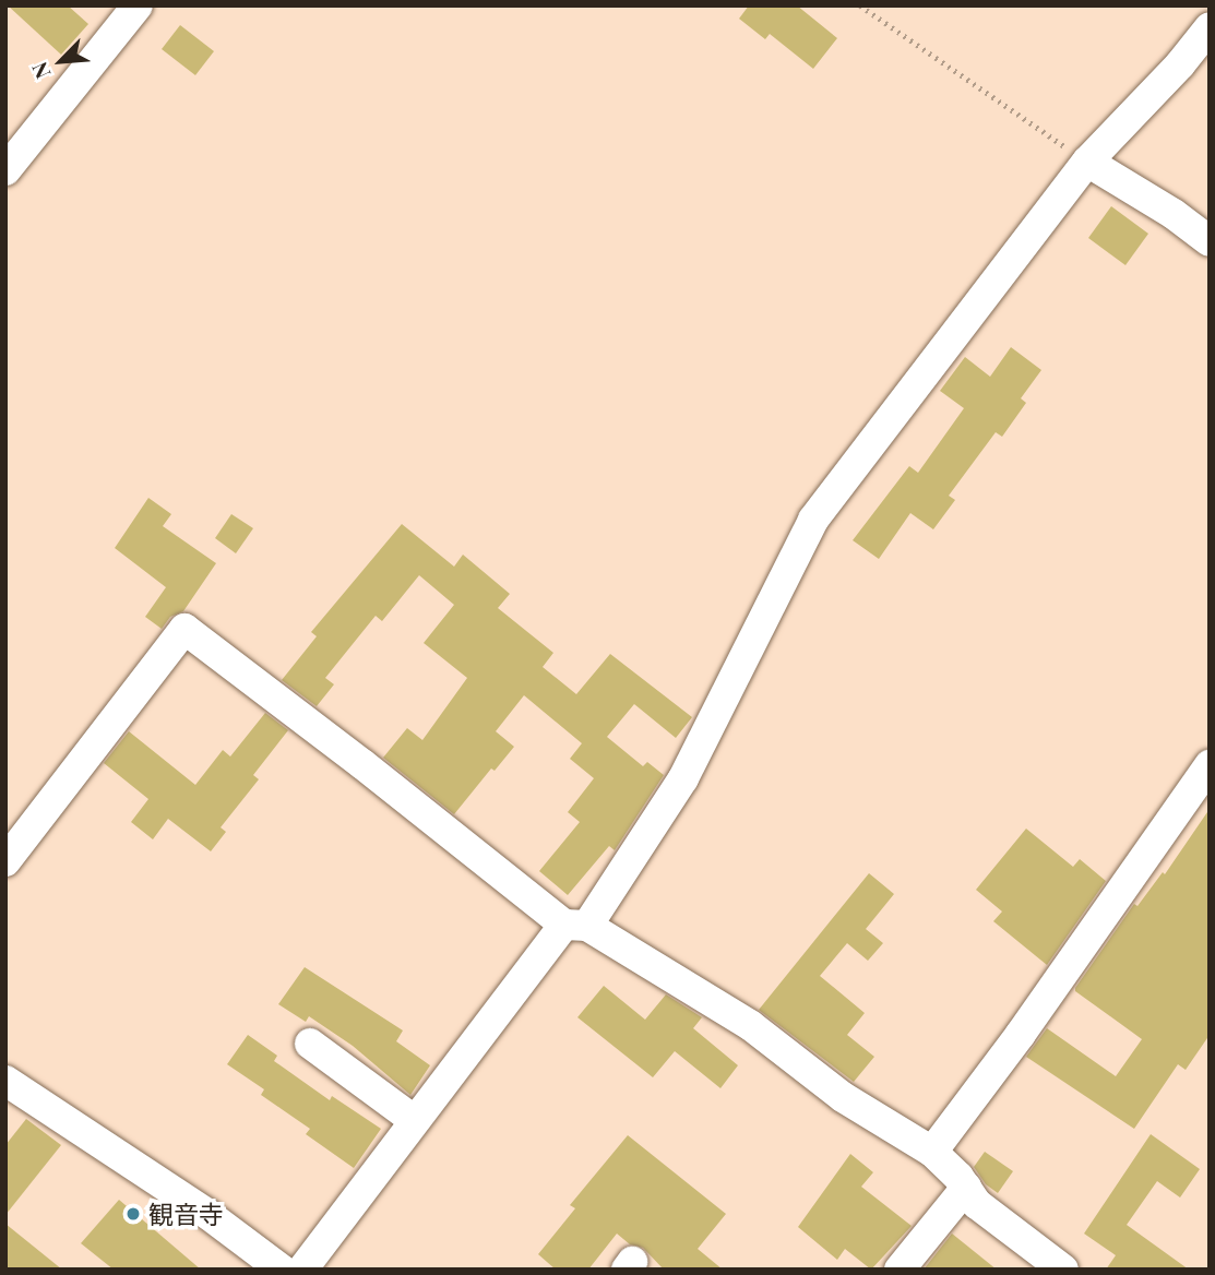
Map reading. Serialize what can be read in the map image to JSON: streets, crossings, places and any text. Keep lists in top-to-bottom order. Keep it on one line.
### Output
{"places":["観音寺"],"north":"bottom left"}
